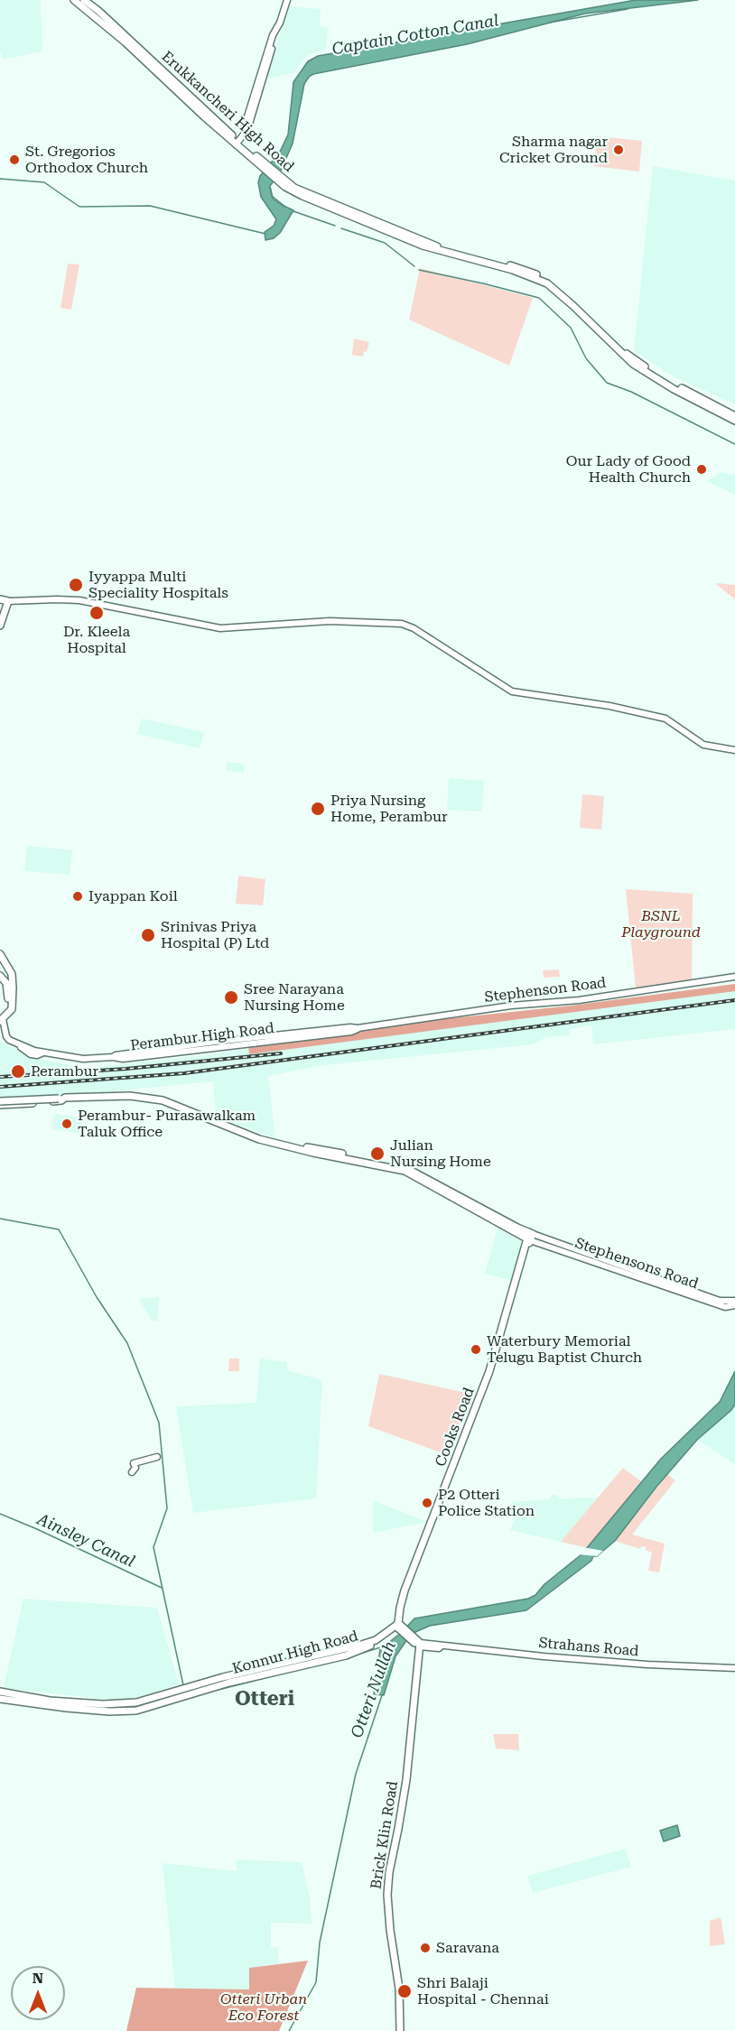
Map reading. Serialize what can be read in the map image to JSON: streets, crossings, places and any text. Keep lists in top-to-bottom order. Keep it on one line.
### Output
{"streets":{"main road":["Erukkancheri High Road","Stephenson Road","Perambur High Road","Stephensons Road","Cooks Road","Strahans Road","Konnur High Road","Brick Klin Road"]},"crossings":[["Stephenson Road","Perambur High Road"],["Stephensons Road","Cooks Road"],["Cooks Road","Konnur High Road"],["Strahans Road","Brick Klin Road"]],"districts":["Otteri"],"water":["Captain Cotton Canal","Ainsley Canal","Otteri Nullah"],"parks":["BSNL Playground","Otteri Urban Eco Forest"],"places":["Sharma nagar Cricket Ground","St. Gregorios Orthodox Church","Our Lady of Good Health Church","Iyyappa Multi Speciality Hospitals","Dr. Kleela Hospital","Priya Nursing Home, Perambur","Iyappan Koil","Srinivas Priya Hospital (P) Ltd","Sree Narayana Nursing Home","Perambur","Perambur- Purasawalkam Taluk Office","Julian Nursing Home","Waterbury Memorial Telugu Baptist Church","P2 Otteri Police Station","Saravana","Shri Balaji Hospital - Chennai"],"north":"top"}
